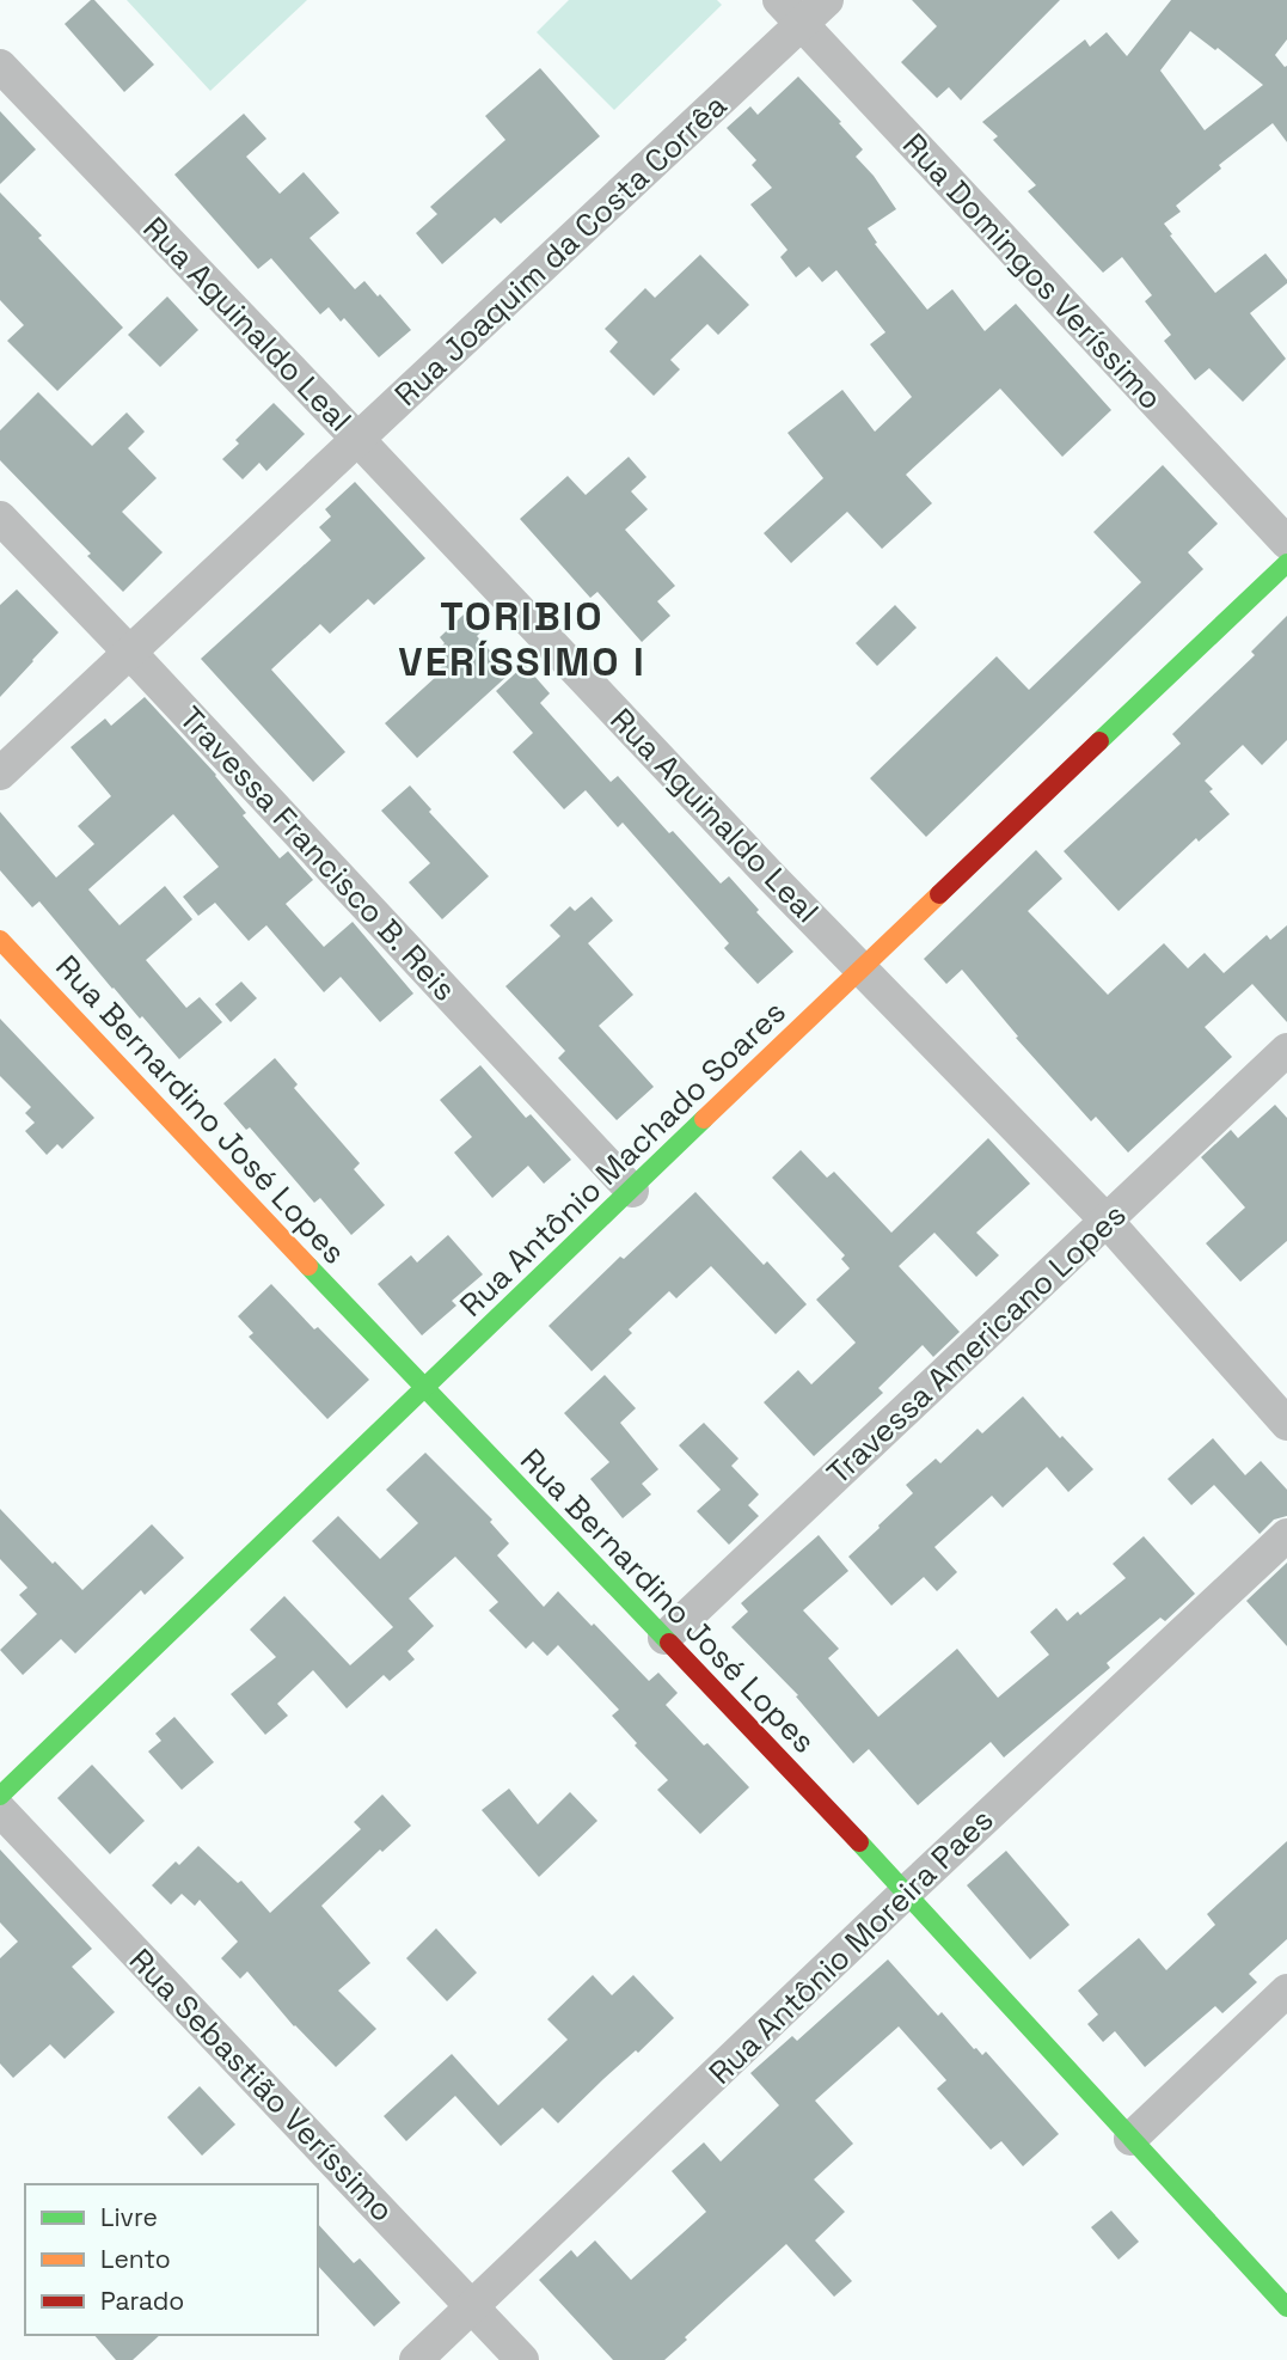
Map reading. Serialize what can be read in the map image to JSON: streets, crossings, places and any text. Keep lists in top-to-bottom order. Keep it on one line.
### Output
{"streets":{"street":["Rua Joaquim da Costa Corrêa","Rua Domingos Veríssimo","Rua Aguinaldo Leal","Travessa Francisco B. Reis","Rua Bernardino José Lopes","Rua Antônio Machado Soares","Travessa Americano Lopes","Rua Antônio Moreira Paes","Rua Sebastião Veríssimo"]},"crossings":[["Rua Joaquim da Costa Corrêa","Rua Domingos Veríssimo"],["Rua Joaquim da Costa Corrêa","Rua Aguinaldo Leal"],["Rua Joaquim da Costa Corrêa","Travessa Francisco B. Reis"],["Rua Aguinaldo Leal","Rua Antônio Machado Soares"],["Rua Aguinaldo Leal","Travessa Americano Lopes"],["Travessa Francisco B. Reis","Rua Antônio Machado Soares"],["Rua Bernardino José Lopes","Rua Antônio Machado Soares"],["Rua Bernardino José Lopes","Travessa Americano Lopes"],["Rua Bernardino José Lopes","Rua Antônio Moreira Paes"],["Rua Antônio Moreira Paes","Rua Sebastião Veríssimo"]],"districts":["TORIBIO VERÍSSIMO I"],"legend":["Livre","Lento","Parado"]}
